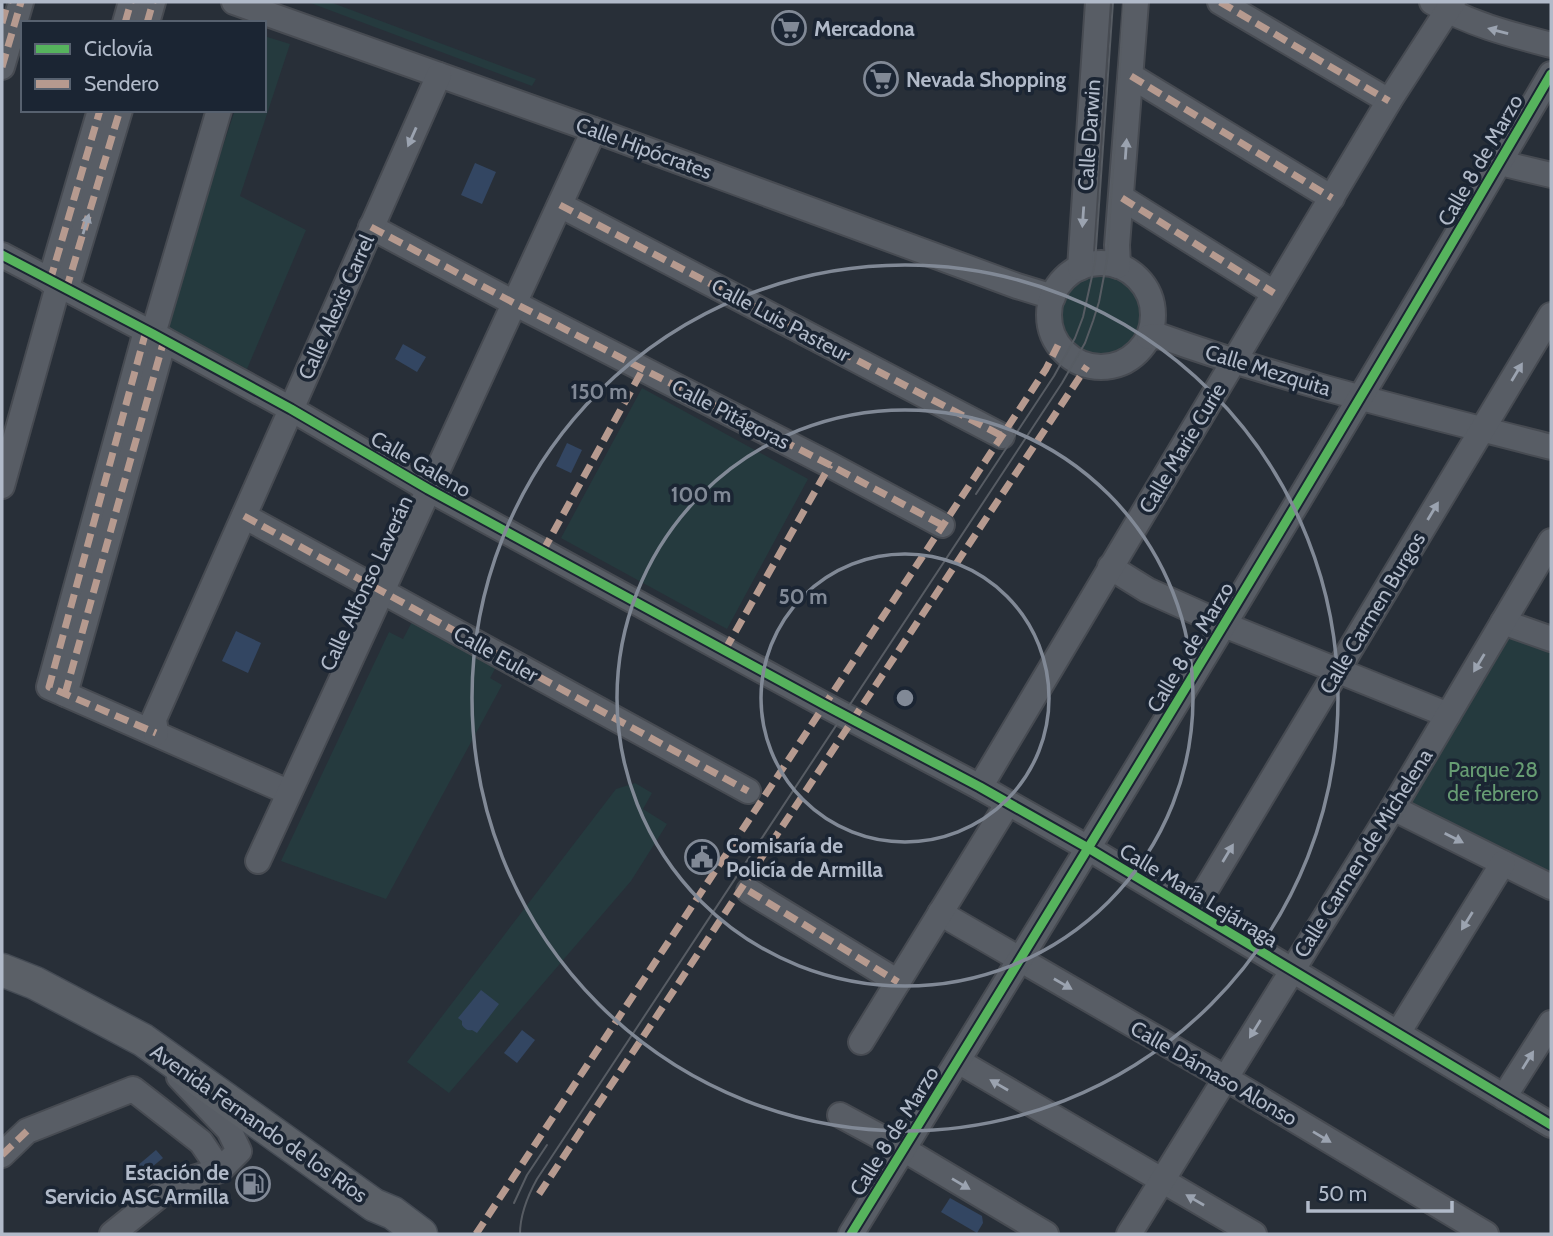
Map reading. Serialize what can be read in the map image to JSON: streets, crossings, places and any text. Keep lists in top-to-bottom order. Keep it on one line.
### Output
{"streets":{"main road":["Avenida Fernando de los Ríos"],"street":["Calle Darwin","Calle Hipócrates","Calle 8 de Marzo","Calle Alexis Carrel","Calle Luis Pasteur","Calle Mezquita","Calle Pitágoras","Calle Marie Curie","Calle Galeno","Calle Alfonso Laverán","Calle Carmen Burgos","Calle Euler","Calle Carmen de Michelena","Calle María Lejárraga","Calle Dámaso Alonso"]},"crossings":[["Calle Darwin","Calle Hipócrates"],["Calle Darwin","Calle Mezquita"],["Calle Hipócrates","Calle Alexis Carrel"],["Calle Hipócrates","Calle Mezquita"],["Calle Hipócrates","Calle Alfonso Laverán"],["Calle 8 de Marzo","Calle Mezquita"],["Calle 8 de Marzo","Calle María Lejárraga"],["Calle 8 de Marzo","Calle Dámaso Alonso"],["Calle Alexis Carrel","Calle Pitágoras"],["Calle Alexis Carrel","Calle Galeno"],["Calle Alexis Carrel","Calle Euler"],["Calle Luis Pasteur","Calle Alfonso Laverán"],["Calle Mezquita","Calle Marie Curie"],["Calle Mezquita","Calle Carmen Burgos"],["Calle Pitágoras","Calle Alfonso Laverán"],["Calle Marie Curie","Calle María Lejárraga"],["Calle Galeno","Calle Alfonso Laverán"],["Calle Galeno","Calle María Lejárraga"],["Calle Alfonso Laverán","Calle Euler"],["Calle Carmen Burgos","Calle María Lejárraga"],["Calle Carmen de Michelena","Calle María Lejárraga"],["Calle Carmen de Michelena","Calle Dámaso Alonso"]],"one_way":["Calle Carmen Burgos"],"parks":["Parque 28 de febrero"],"places":{"supermarket":["Mercadona","Nevada Shopping"],"public building":["Comisaría de Policía de Armilla"],"fuel station":["Estación de Servicio ASC Armilla"]},"legend":["Ciclovía","Sendero"],"scale_bar":"50 m","rings":["150 m","100 m","50 m"]}
